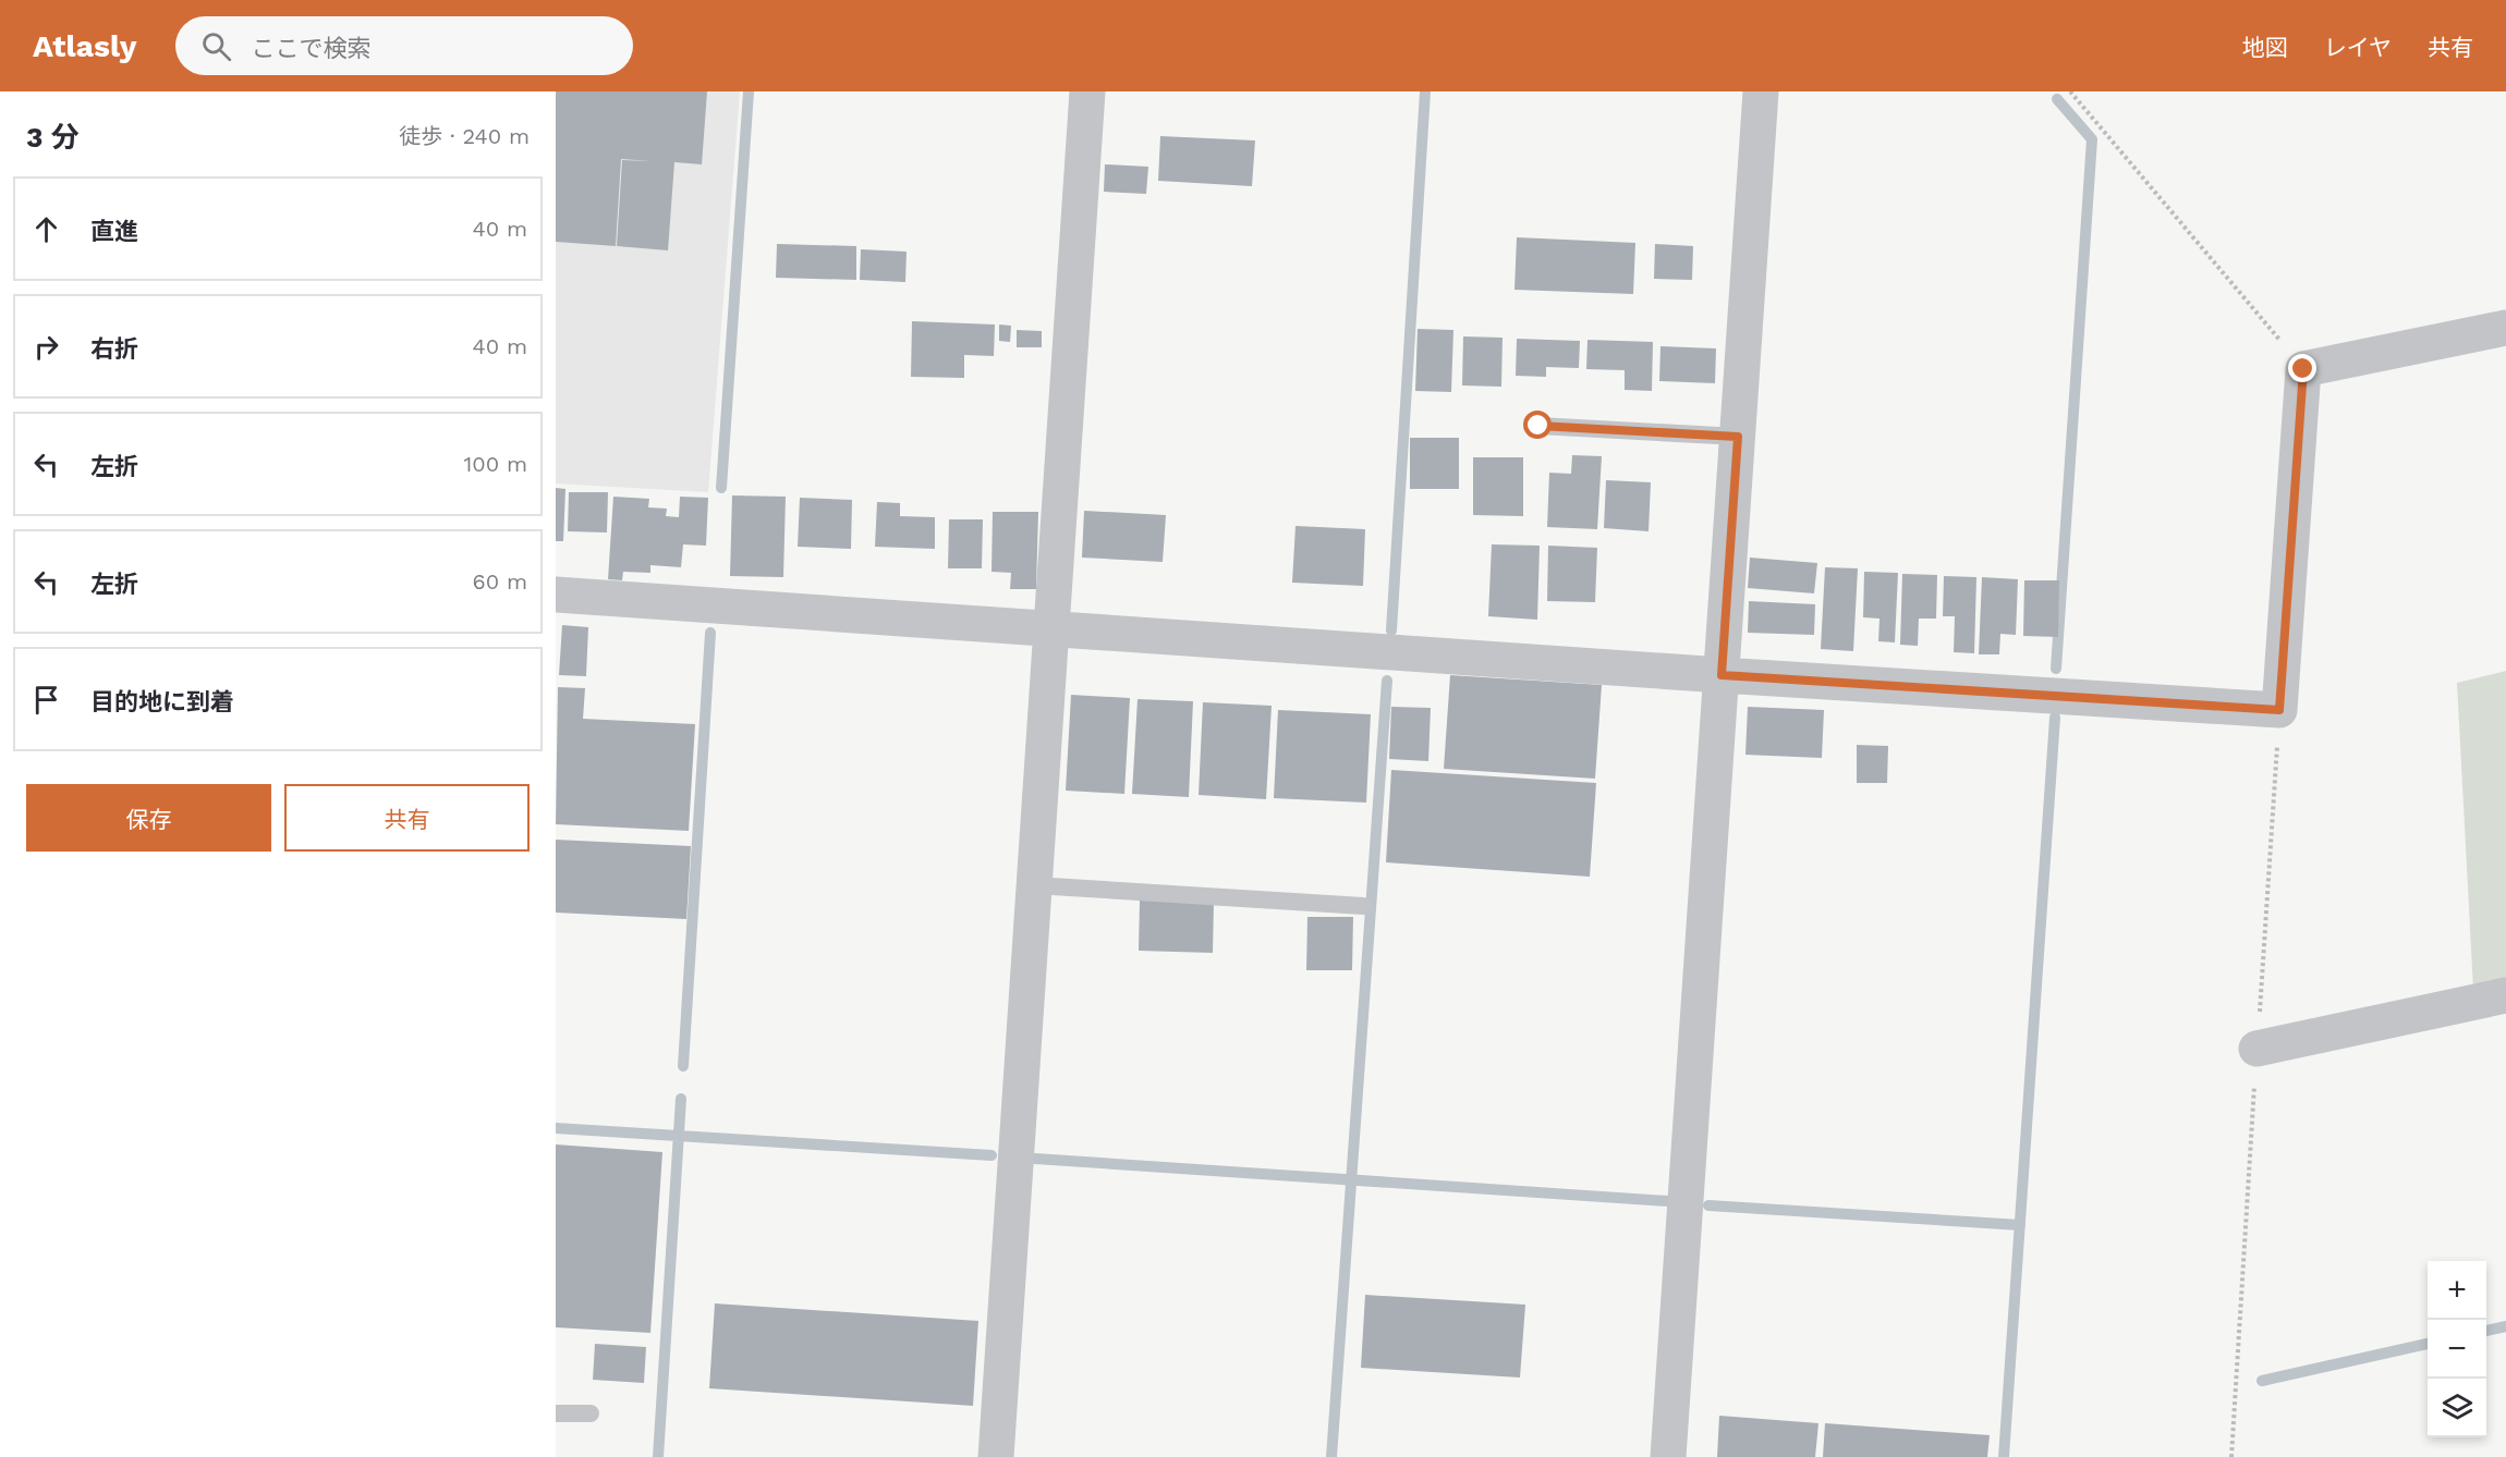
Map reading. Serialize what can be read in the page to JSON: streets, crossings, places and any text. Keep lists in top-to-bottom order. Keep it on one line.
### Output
{"page":{"header":"Atlasly","search":"ここで検索","nav":["地図","レイヤ","共有"],"heading":["3 分","徒歩 · 240 m"],"list":[["直進","40 m"],["右折","40 m"],["左折","100 m"],["左折","60 m"],"目的地に到着"],"buttons":["保存","共有"],"map_buttons":["+","−"]}}
